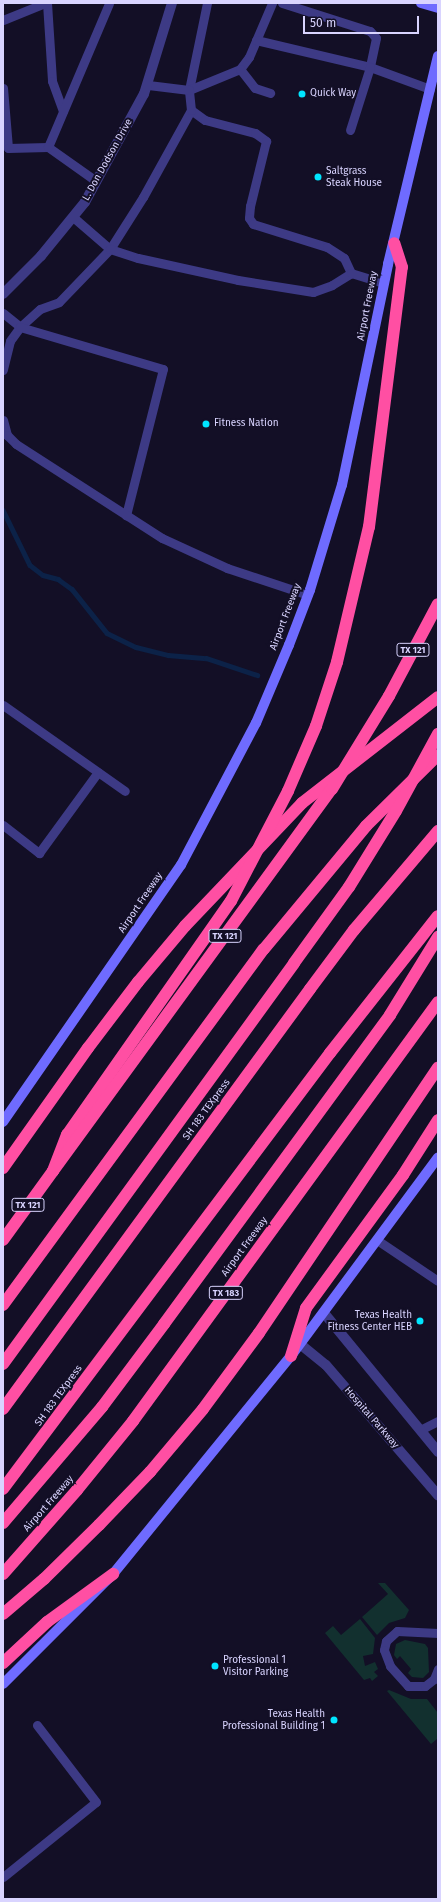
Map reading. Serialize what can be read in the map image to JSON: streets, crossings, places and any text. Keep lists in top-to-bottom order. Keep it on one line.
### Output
{"streets":{"highway":["Airport Freeway","TX 121","SH 183 TEXpress","TX 183"],"street":["L. Don Dodson Drive","Hospital Parkway"]},"places":["Quick Way","Saltgrass Steak House","Fitness Nation","Texas Health Fitness Center HEB","Professional 1 Visitor Parking","Texas Health Professional Building 1"],"scale_bar":"50 m"}
